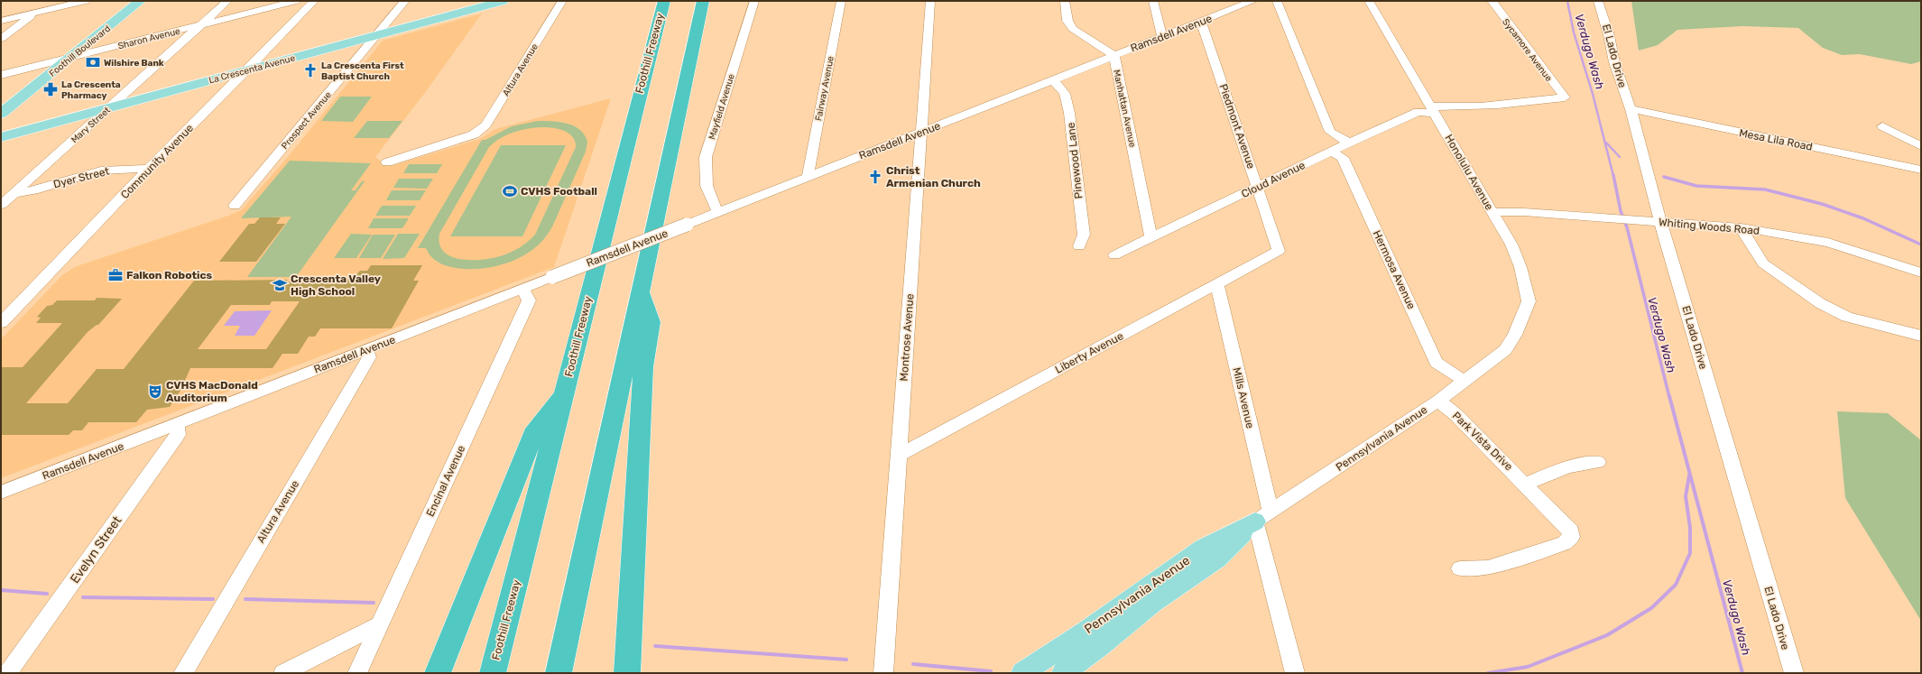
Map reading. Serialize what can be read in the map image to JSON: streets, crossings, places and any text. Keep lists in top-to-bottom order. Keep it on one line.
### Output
{"streets":{"highway":["Foothill Freeway"],"main road":["Foothill Boulevard","La Crescenta Avenue","Pennsylvania Avenue"],"street":["Ramsdell Avenue","Sharon Avenue","Sycamore Avenue","El Lado Drive","Altura Avenue","Fairway Avenue","Mayfield Avenue","Manhattan Avenue","Prospect Avenue","Mary Street","Piedmont Avenue","Mesa Lila Road","Pinewood Lane","Community Avenue","Honolulu Avenue","Dyer Street","Cloud Avenue","Whiting Woods Road","Hermosa Avenue","Montrose Avenue","Liberty Avenue","Mills Avenue","Park Vista Drive","Encinal Avenue","Evelyn Street"]},"crossings":[["Ramsdell Avenue","Altura Avenue"],["Ramsdell Avenue","Fairway Avenue"],["Ramsdell Avenue","Mayfield Avenue"],["Ramsdell Avenue","Manhattan Avenue"],["Ramsdell Avenue","Piedmont Avenue"],["Ramsdell Avenue","Pinewood Lane"],["Ramsdell Avenue","Montrose Avenue"],["Ramsdell Avenue","Encinal Avenue"],["Ramsdell Avenue","Evelyn Street"],["Sharon Avenue","Foothill Boulevard"],["Sharon Avenue","Mary Street"],["Sycamore Avenue","Cloud Avenue"],["El Lado Drive","Mesa Lila Road"],["El Lado Drive","Whiting Woods Road"],["La Crescenta Avenue","Prospect Avenue"],["La Crescenta Avenue","Mary Street"],["La Crescenta Avenue","Community Avenue"],["Manhattan Avenue","Cloud Avenue"],["Mary Street","Dyer Street"],["Piedmont Avenue","Cloud Avenue"],["Piedmont Avenue","Liberty Avenue"],["Community Avenue","Dyer Street"],["Honolulu Avenue","Cloud Avenue"],["Honolulu Avenue","Whiting Woods Road"],["Honolulu Avenue","Pennsylvania Avenue"],["Cloud Avenue","Hermosa Avenue"],["Hermosa Avenue","Pennsylvania Avenue"],["Montrose Avenue","Liberty Avenue"],["Liberty Avenue","Mills Avenue"],["Mills Avenue","Pennsylvania Avenue"],["Pennsylvania Avenue","Park Vista Drive"]],"water":["Verdugo Wash"],"places":{"bank":["Wilshire Bank"],"church":["La Crescenta First Baptist Church","Christ Armenian Church"],"pharmacy":["La Crescenta Pharmacy"],"sports":["CVHS Football"],"office":["Falkon Robotics"],"school or university":["Crescenta Valley High School"],"theatre":["CVHS MacDonald Auditorium"]}}
